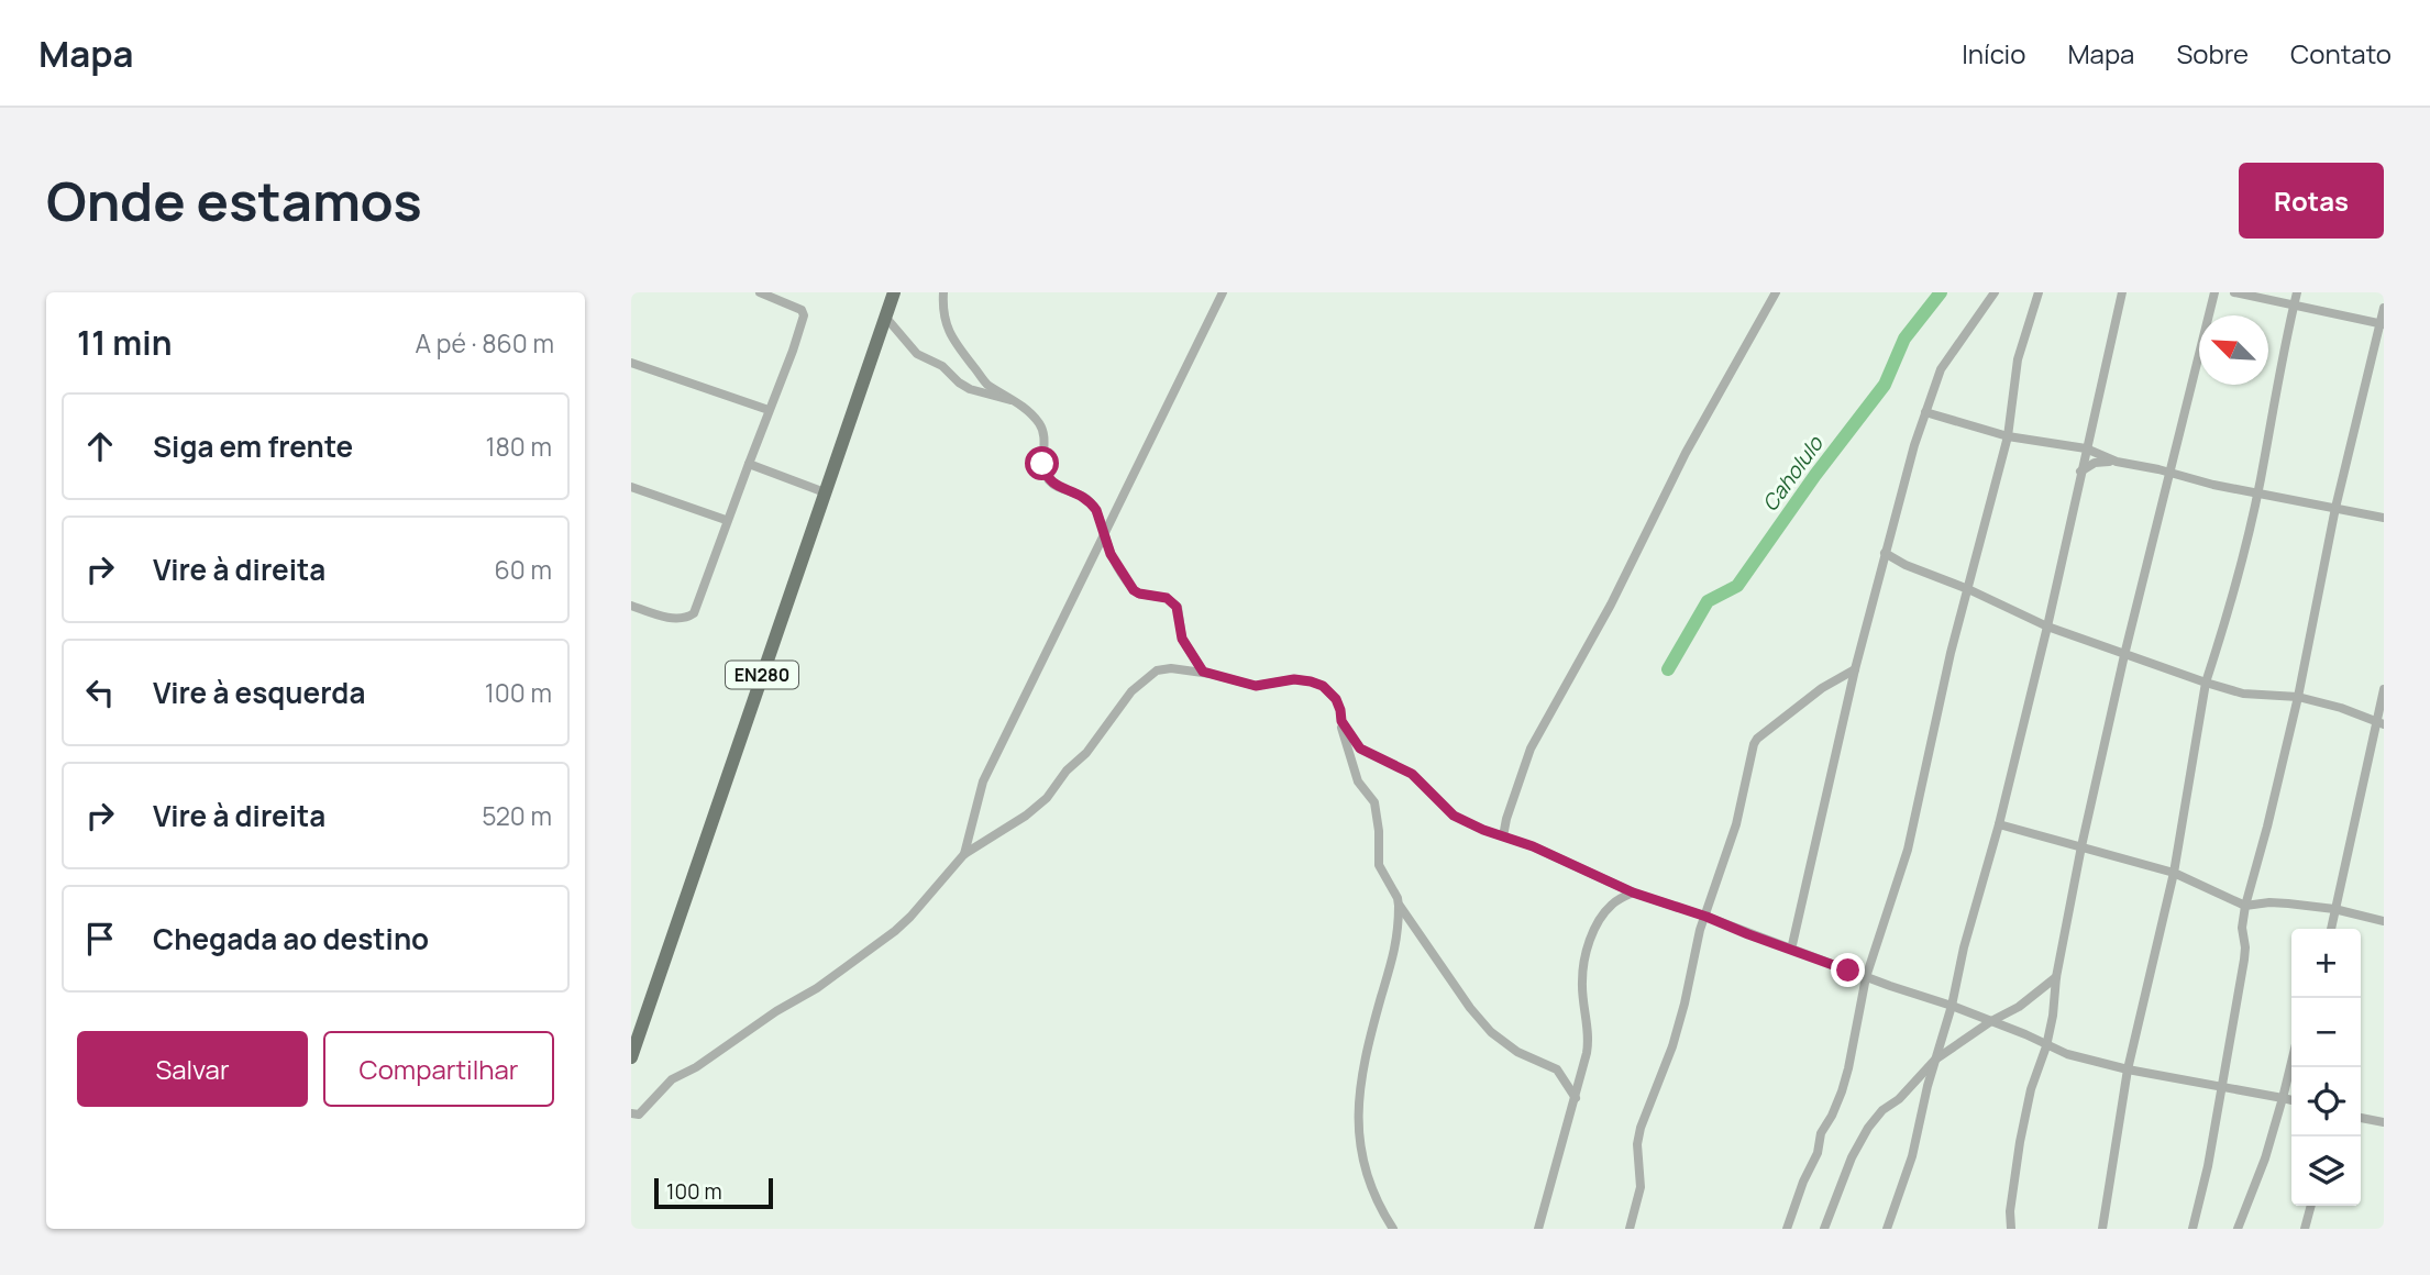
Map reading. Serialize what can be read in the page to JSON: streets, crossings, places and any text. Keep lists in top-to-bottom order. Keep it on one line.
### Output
{"streets":{"main road":["EN280"]},"water":["Caholulo"],"scale_bar":"100 m","north":"top left","page":{"header":"Mapa","nav":["Início","Mapa","Sobre","Contato"],"buttons":["Rotas",["Salvar","Compartilhar"]],"title":"Onde estamos","heading":["11 min","A pé · 860 m"],"list":[["Siga em frente","180 m"],["Vire à direita","60 m"],["Vire à esquerda","100 m"],["Vire à direita","520 m"],"Chegada ao destino"],"map_buttons":["+","−"],"scale":"100 m"}}
